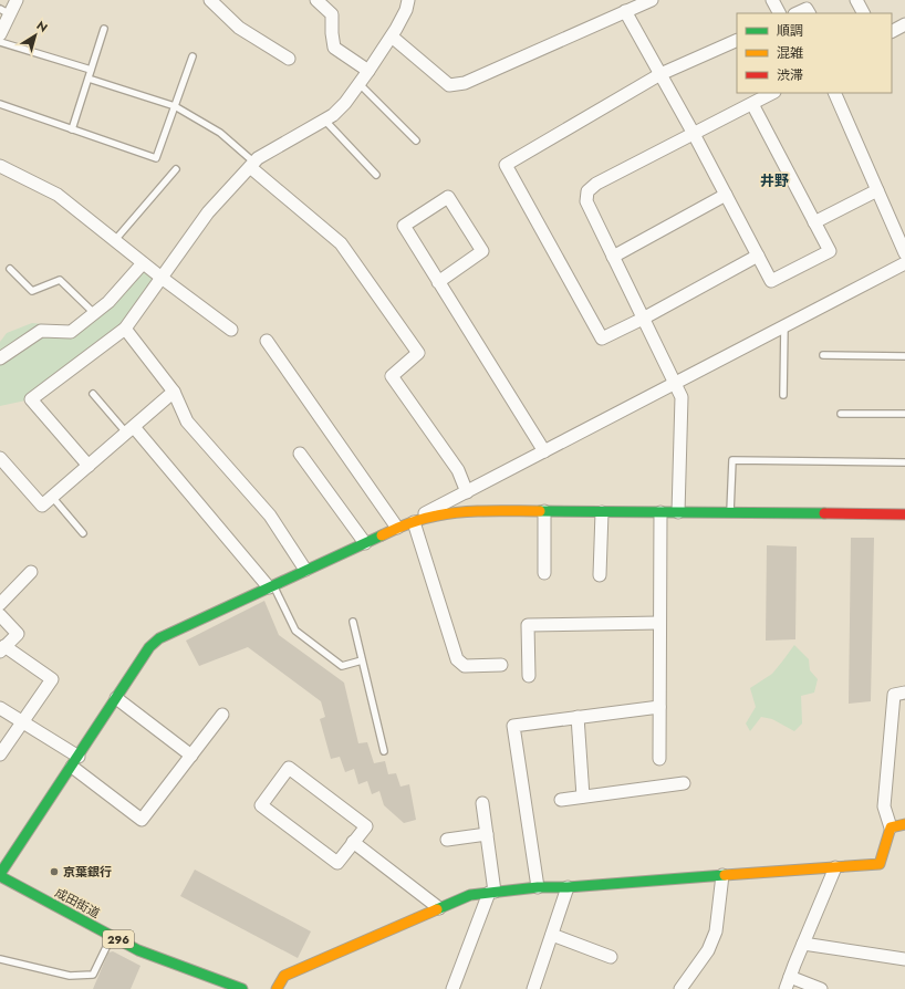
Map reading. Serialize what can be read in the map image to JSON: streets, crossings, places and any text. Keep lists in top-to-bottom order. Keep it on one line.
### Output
{"streets":{"main road":["成田街道","296"]},"districts":["井野"],"places":["京葉銀行"],"legend":["順調","混雑","渋滞"],"north":"top right"}
